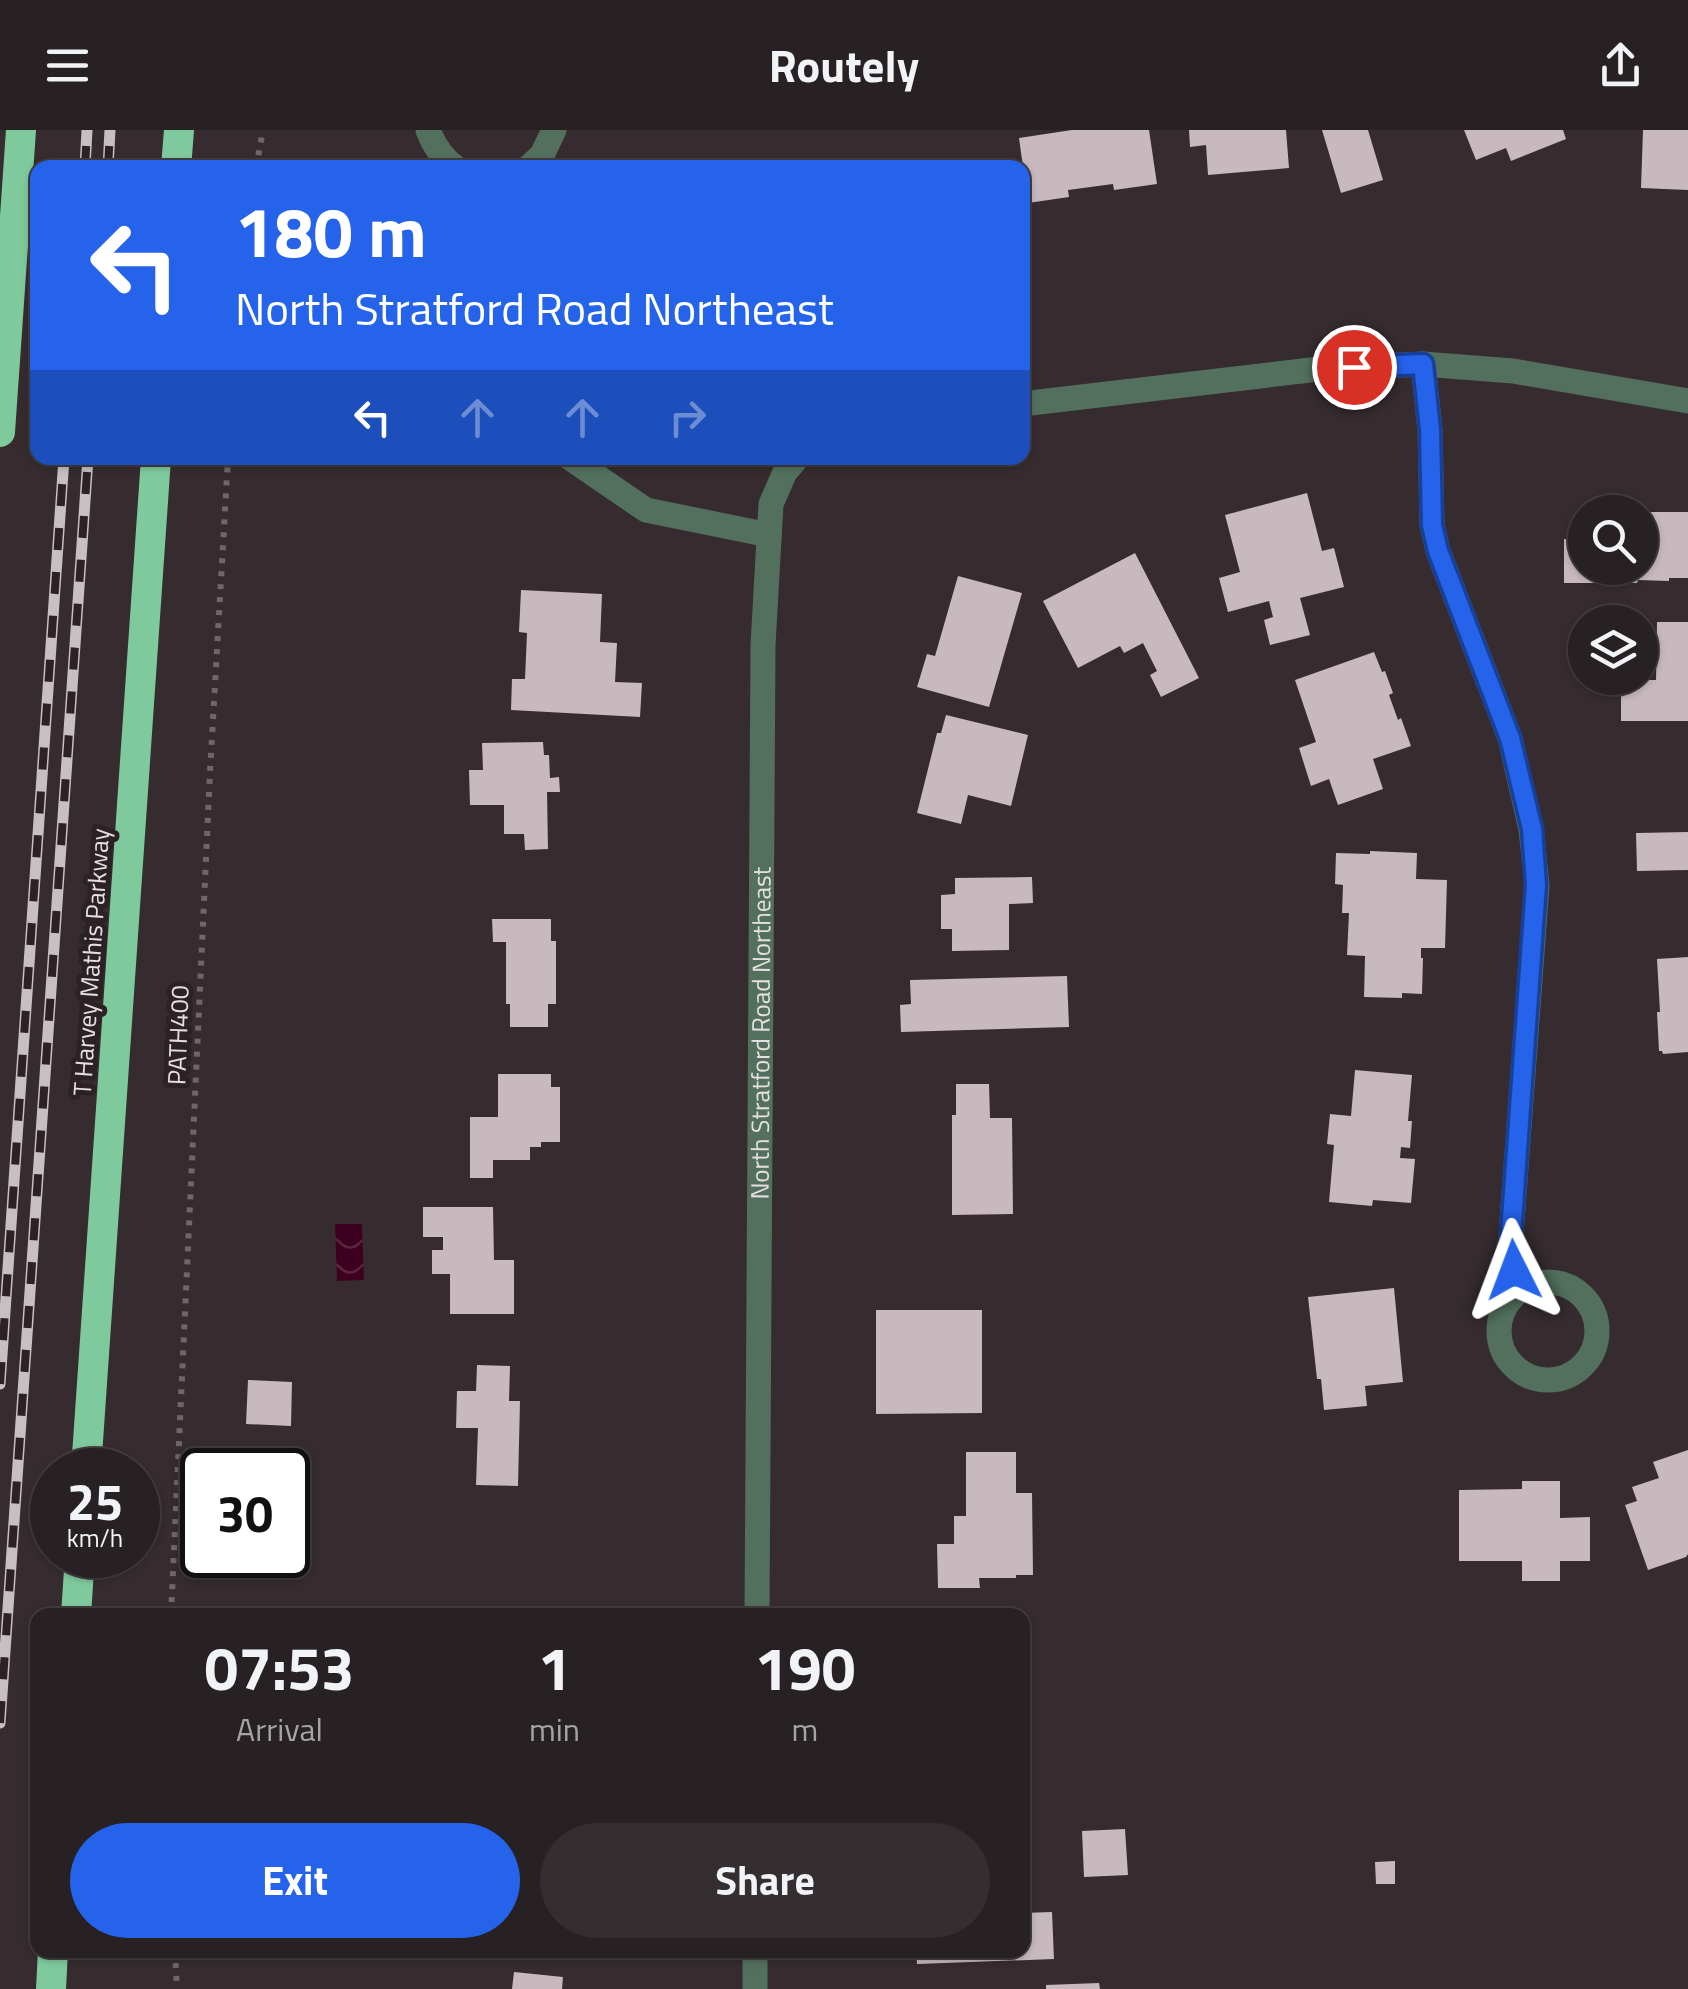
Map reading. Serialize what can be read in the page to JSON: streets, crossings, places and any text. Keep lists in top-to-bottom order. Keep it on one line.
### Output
{"streets":{"highway":["T Harvey Mathis Parkway"],"street":["North Stratford Road Northeast"],"path":["PATH400"]},"page":{"header":"Routely","turn":["180 m","North Stratford Road Northeast"],"speed":"25 km/h","limit":"30","eta":["07:53","Arrival","1","min","190","m"],"buttons":["Exit","Share"]}}
